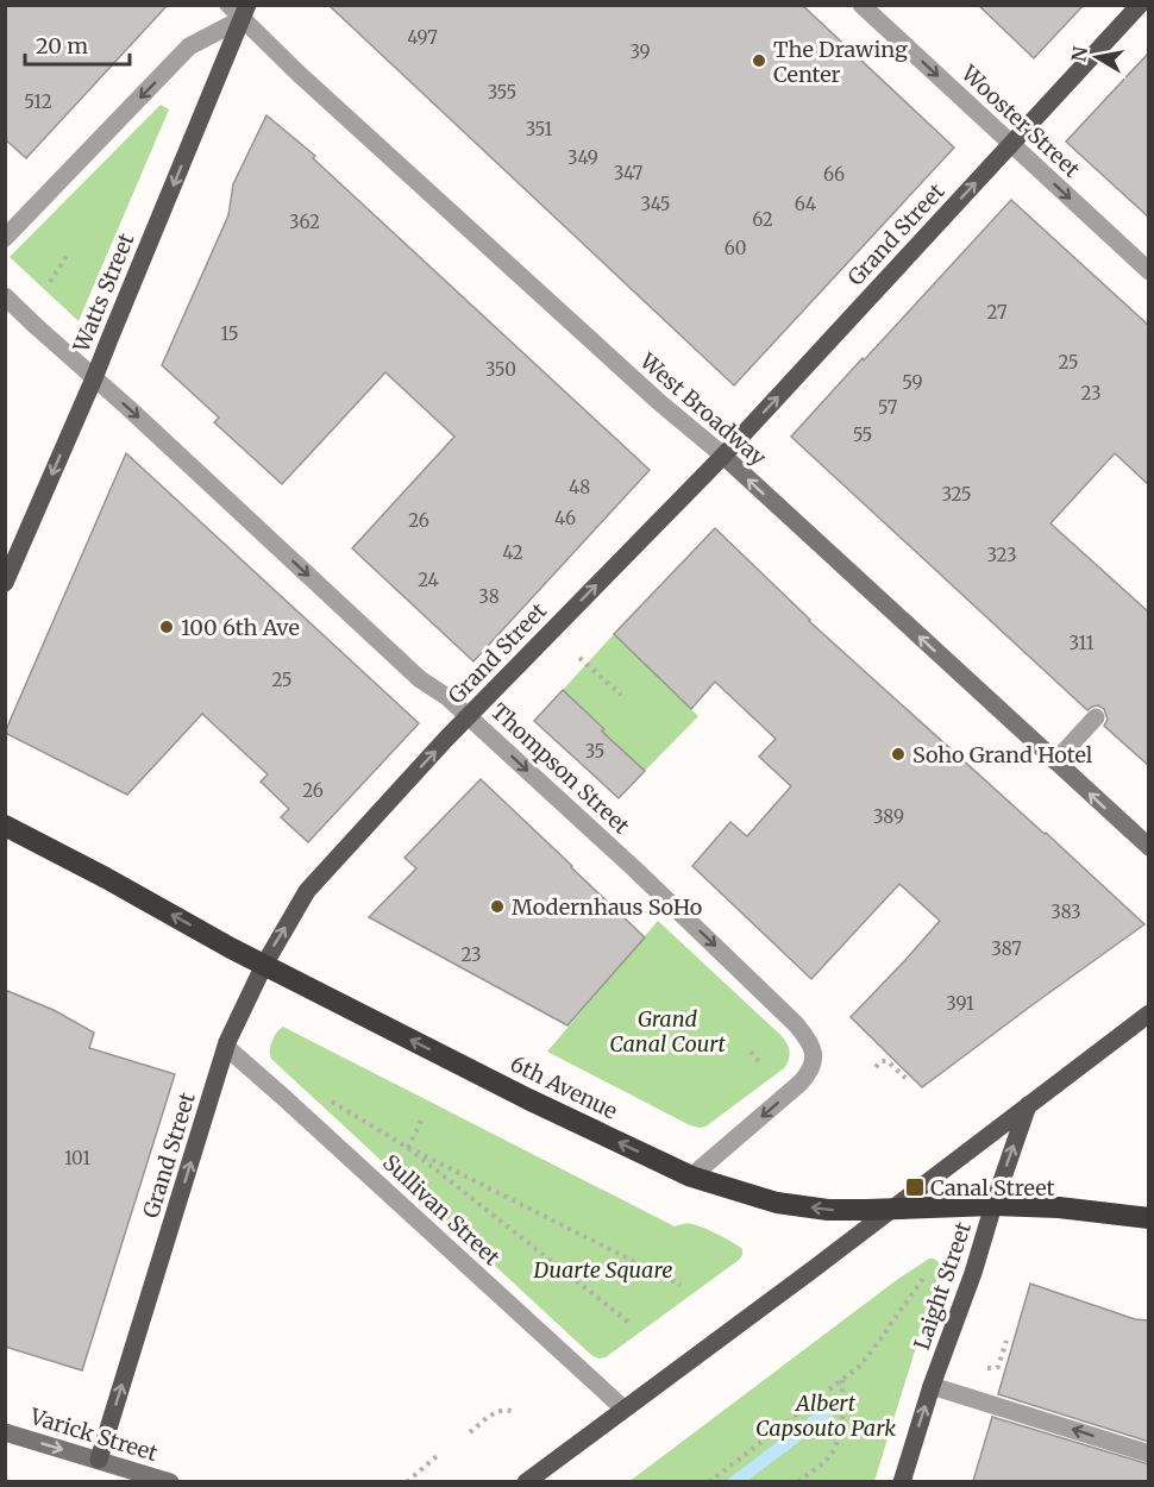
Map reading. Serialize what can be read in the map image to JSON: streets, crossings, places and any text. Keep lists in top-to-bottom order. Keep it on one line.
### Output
{"streets":{"highway":["6th Avenue"],"main road":["Grand Street","Watts Street","West Broadway","Laight Street","Varick Street"],"street":["Wooster Street","Thompson Street","Sullivan Street"]},"crossings":[["Wooster Street","Grand Street"],["Grand Street","West Broadway"],["Grand Street","Thompson Street"],["Grand Street","6th Avenue"],["Grand Street","Sullivan Street"],["Grand Street","Varick Street"],["Watts Street","West Broadway"],["Watts Street","Thompson Street"],["Thompson Street","6th Avenue"],["6th Avenue","Laight Street"]],"one_way":["Wooster Street","Grand Street","Watts Street","West Broadway","Thompson Street","6th Avenue","Laight Street","Varick Street"],"parks":["Grand Canal Court","Duarte Square","Albert Capsouto Park"],"places":{"other":["The Drawing Center","100 6th Ave","Soho Grand Hotel","Modernhaus SoHo"],"transit":["Canal Street"]},"house_numbers":["497","39","355","512","351","349","347","66","345","64","62","362","60","27","15","25","350","59","23","57","55","48","325","46","26","42","323","24","38","311","25","35","26","389","383","387","23","391","101"],"scale_bar":"20 m","north":"left"}
